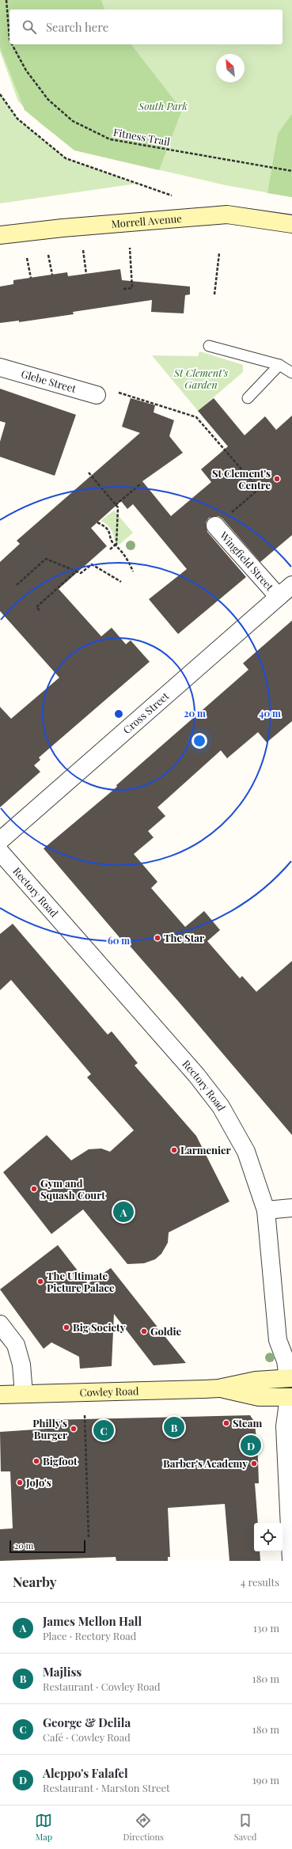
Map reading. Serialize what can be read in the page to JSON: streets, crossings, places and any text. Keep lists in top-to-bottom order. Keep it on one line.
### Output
{"streets":{"main road":["Morrell Avenue","Cowley Road"],"street":["Glebe Street","Wingfield Street","Cross Street","Rectory Road"],"path":["Fitness Trail"]},"crossings":[["Wingfield Street","Cross Street"],["Rectory Road","Cowley Road"]],"parks":["South Park","St Clement’s Garden"],"places":["St Clement's Centre","The Star","Larmenier","Gym and Squash Court","The Ultimate Picture Palace","Big Society","Goldie","Steam","Philly's Burger","Bigfoot","Barber's Academy","JoJo's"],"scale_bar":"20 m","north":"top left","page":{"search":"Search here","pins":["A","B","C","D"],"scale":"20 m","heading":["Nearby","4 results"],"list":[{"mark":"A","name":"James Mellon Hall","note":"Place · Rectory Road","value":"130 m"},{"mark":"B","name":"Majliss","note":"Restaurant · Cowley Road","value":"180 m"},{"mark":"C","name":"George & Delila","note":"Café · Cowley Road","value":"180 m"},{"mark":"D","name":"Aleppo's Falafel","note":"Restaurant · Marston Street","value":"190 m"}],"nav":["Map","Directions","Saved"]},"rings":["20 m","40 m","60 m"]}
